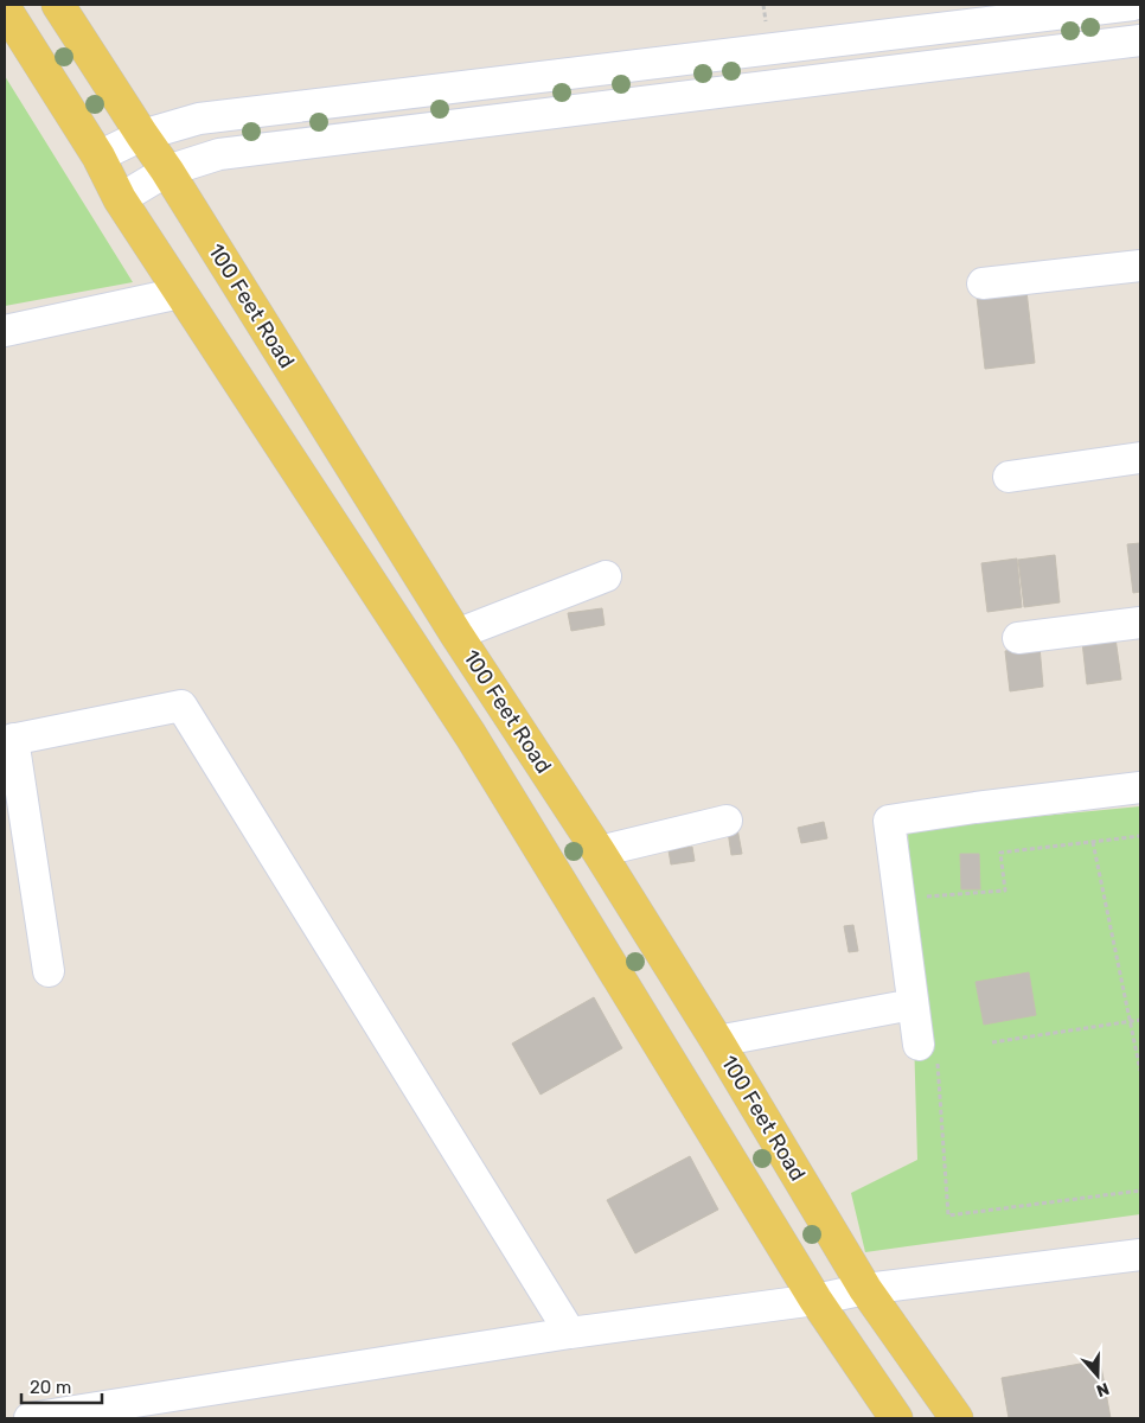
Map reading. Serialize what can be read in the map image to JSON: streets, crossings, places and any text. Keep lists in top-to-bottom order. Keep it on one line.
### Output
{"streets":{"main road":["100 Feet Road"]},"scale_bar":"20 m","north":"bottom"}
